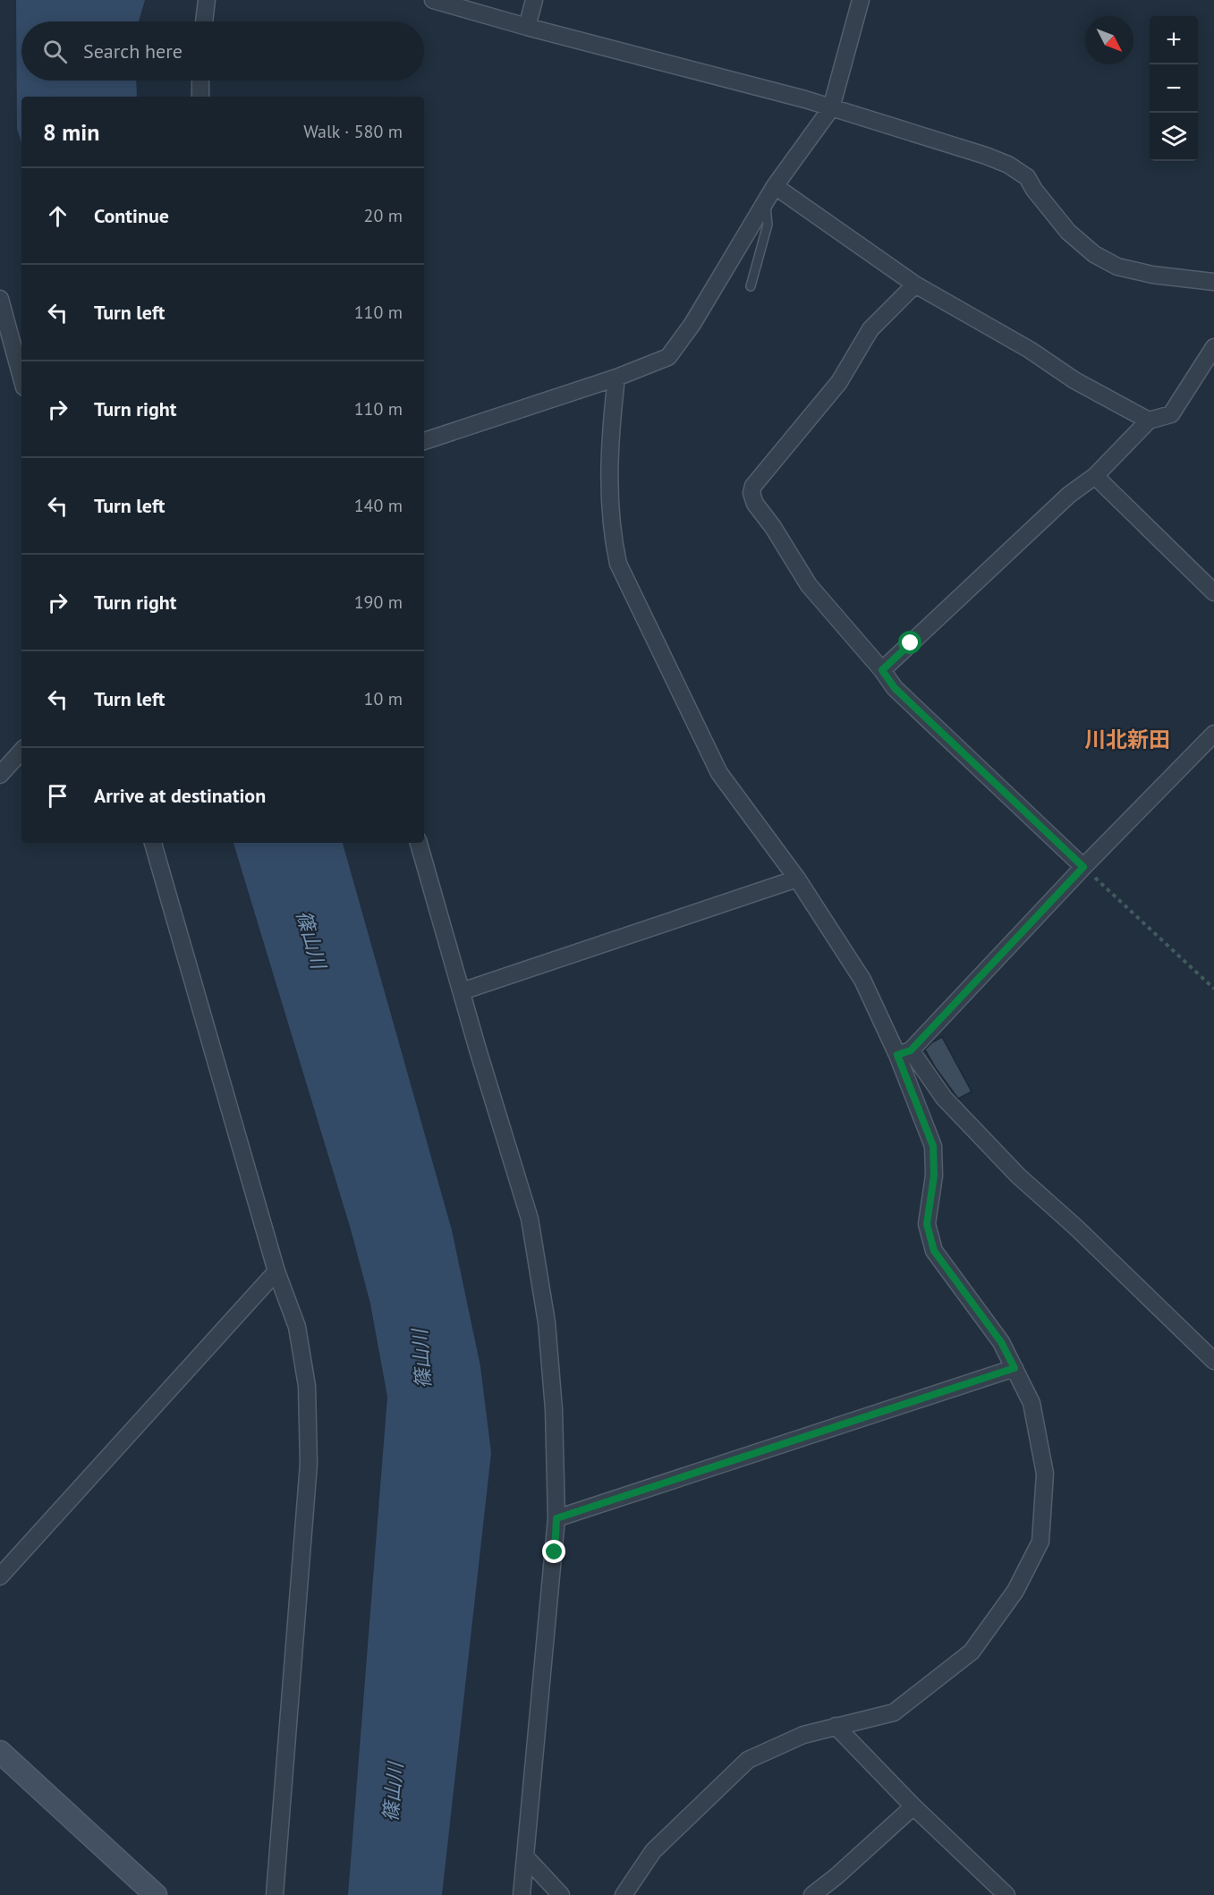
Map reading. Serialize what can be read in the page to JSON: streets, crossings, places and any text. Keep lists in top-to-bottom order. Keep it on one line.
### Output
{"districts":["川北新田"],"water":["篠山川"],"north":"bottom right","page":{"map_buttons":["+","−"],"search":"Search here","heading":["8 min","Walk · 580 m"],"list":[["Continue","20 m"],["Turn left","110 m"],["Turn right","110 m"],["Turn left","140 m"],["Turn right","190 m"],["Turn left","10 m"],"Arrive at destination"]}}
